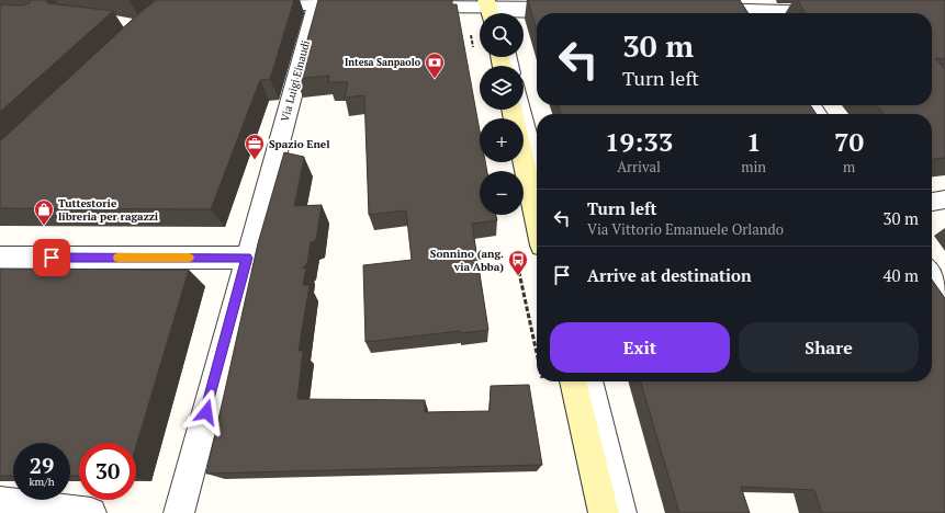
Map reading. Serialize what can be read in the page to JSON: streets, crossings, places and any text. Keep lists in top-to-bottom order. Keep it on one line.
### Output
{"streets":{"street":["Via Luigi Einaudi"]},"places":{"bank":["Intesa Sanpaolo"],"office":["Spazio Enel"],"shop":["Tuttestorie libreria per ragazzi"],"bus stop":["Sonnino (ang. via Abba)"]},"page":{"map_buttons":["+","−"],"turn":["30 m","Turn left"],"eta":["19:33","Arrival","1","min","70","m"],"list":[{"name":"Turn left","note":"Via Vittorio Emanuele Orlando","value":"30 m"},{"name":"Arrive at destination","value":"40 m"}],"buttons":["Exit","Share"],"speed":"29 km/h","limit":"30"}}
